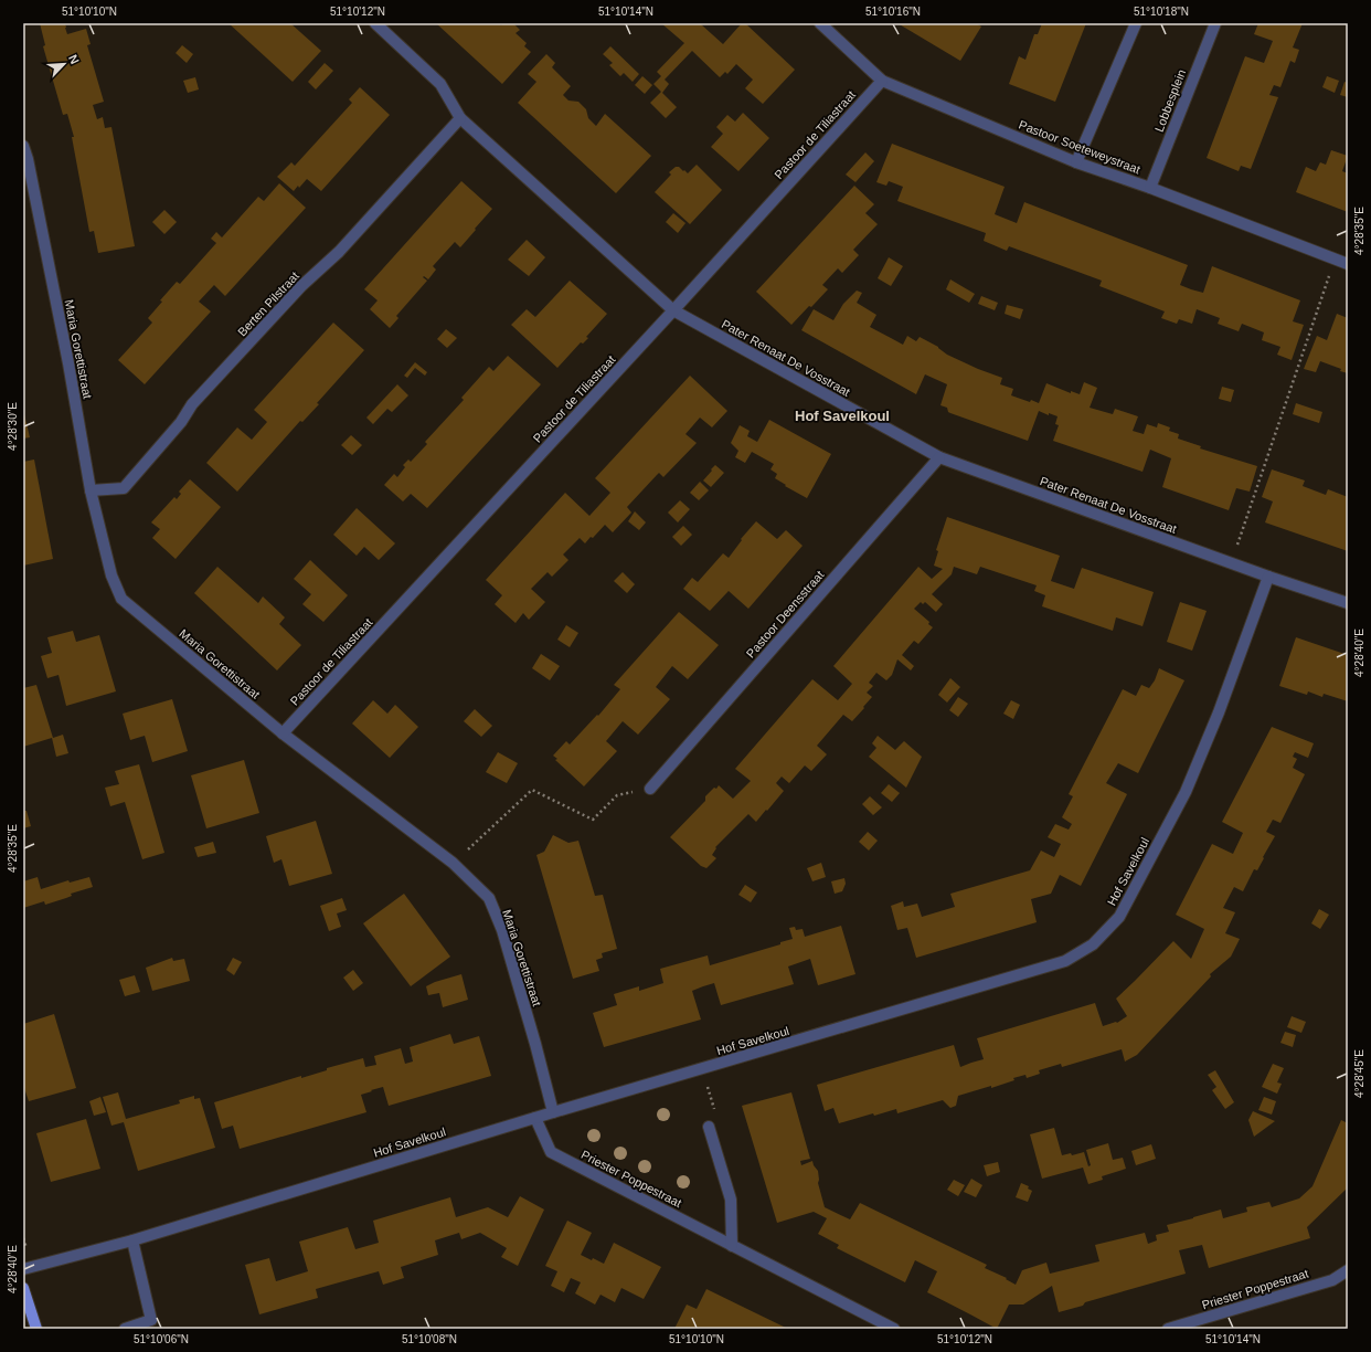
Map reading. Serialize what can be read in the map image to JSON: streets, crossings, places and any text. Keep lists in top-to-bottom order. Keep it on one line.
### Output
{"streets":{"street":["Lobbesplein","Pastoor de Tiliastraat","Pastoor Soeteweystraat","Berten Pilstraat","Maria Gorettistraat","Pater Renaat De Vosstraat","Pastoor Deensstraat","Hof Savelkoul","Priester Poppestraat"]},"crossings":[["Lobbesplein","Pastoor Soeteweystraat"],["Pastoor de Tiliastraat","Pastoor Soeteweystraat"],["Pastoor de Tiliastraat","Maria Gorettistraat"],["Pastoor de Tiliastraat","Pater Renaat De Vosstraat"],["Berten Pilstraat","Maria Gorettistraat"],["Berten Pilstraat","Pater Renaat De Vosstraat"],["Maria Gorettistraat","Hof Savelkoul"],["Pater Renaat De Vosstraat","Pastoor Deensstraat"],["Pater Renaat De Vosstraat","Hof Savelkoul"],["Hof Savelkoul","Priester Poppestraat"]],"districts":["Hof Savelkoul"],"north":"top right","coordinates":["51°10'10\"N","51°10'12\"N","51°10'14\"N","51°10'16\"N","51°10'18\"N","4°28'35\"E","4°28'30\"E","4°28'40\"E","4°28'45\"E","51°10'06\"N","51°10'08\"N"]}
